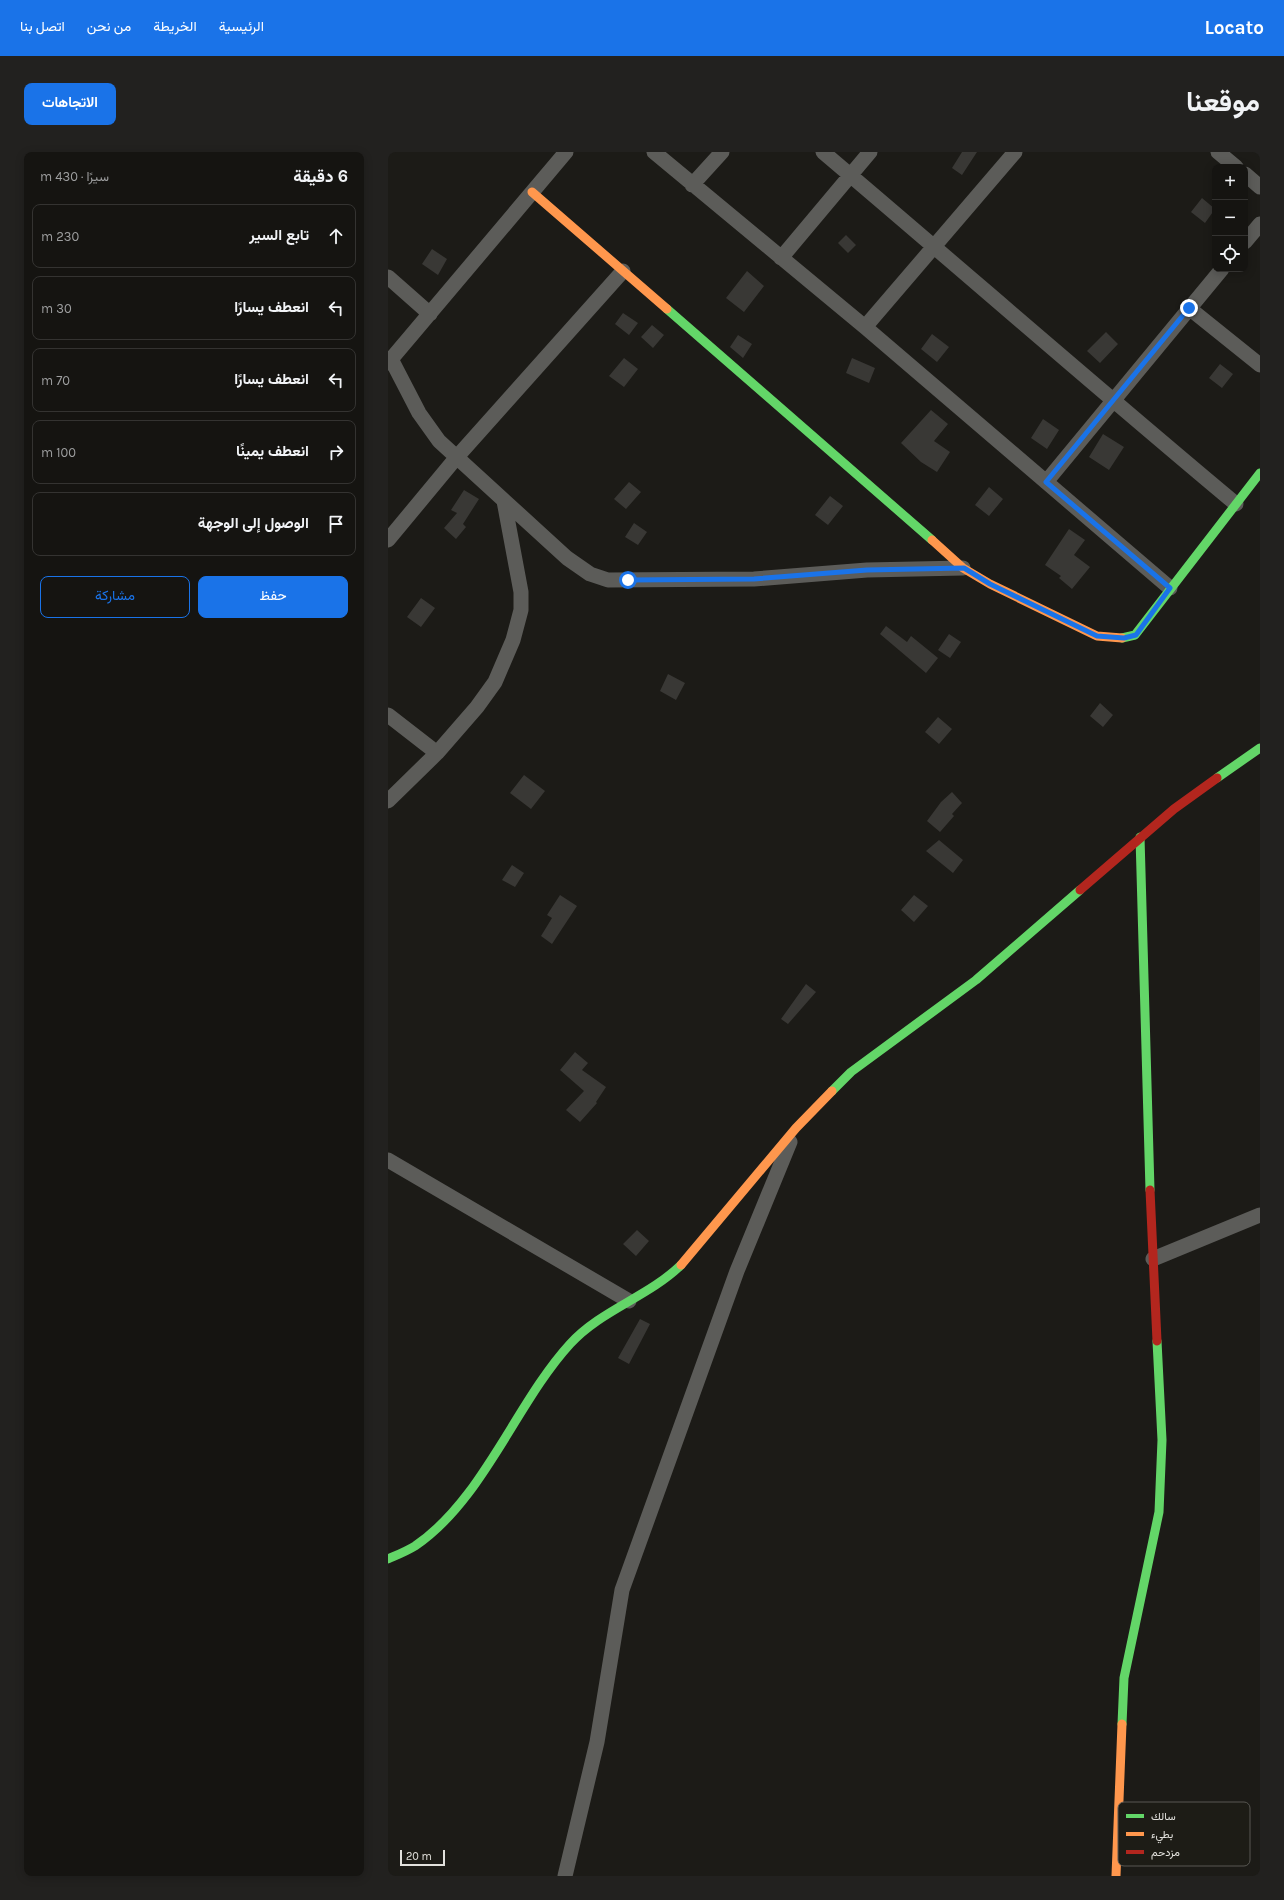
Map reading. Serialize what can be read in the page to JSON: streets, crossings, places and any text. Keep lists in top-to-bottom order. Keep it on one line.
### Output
{"legend":["سالك","بطيء","مزدحم"],"scale_bar":"20 m","page":{"header":"Locato","nav":["الرئيسية","الخريطة","من نحن","اتصل بنا"],"title":"موقعنا","buttons":["الاتجاهات",["حفظ","مشاركة"]],"heading":["6 دقيقة","سيرًا · 430 m"],"map_buttons":["+","−"],"list":[["تابع السير","230 m"],["انعطف يسارًا","30 m"],["انعطف يسارًا","70 m"],["انعطف يمينًا","100 m"],"الوصول إلى الوجهة"],"scale":"20 m"}}
